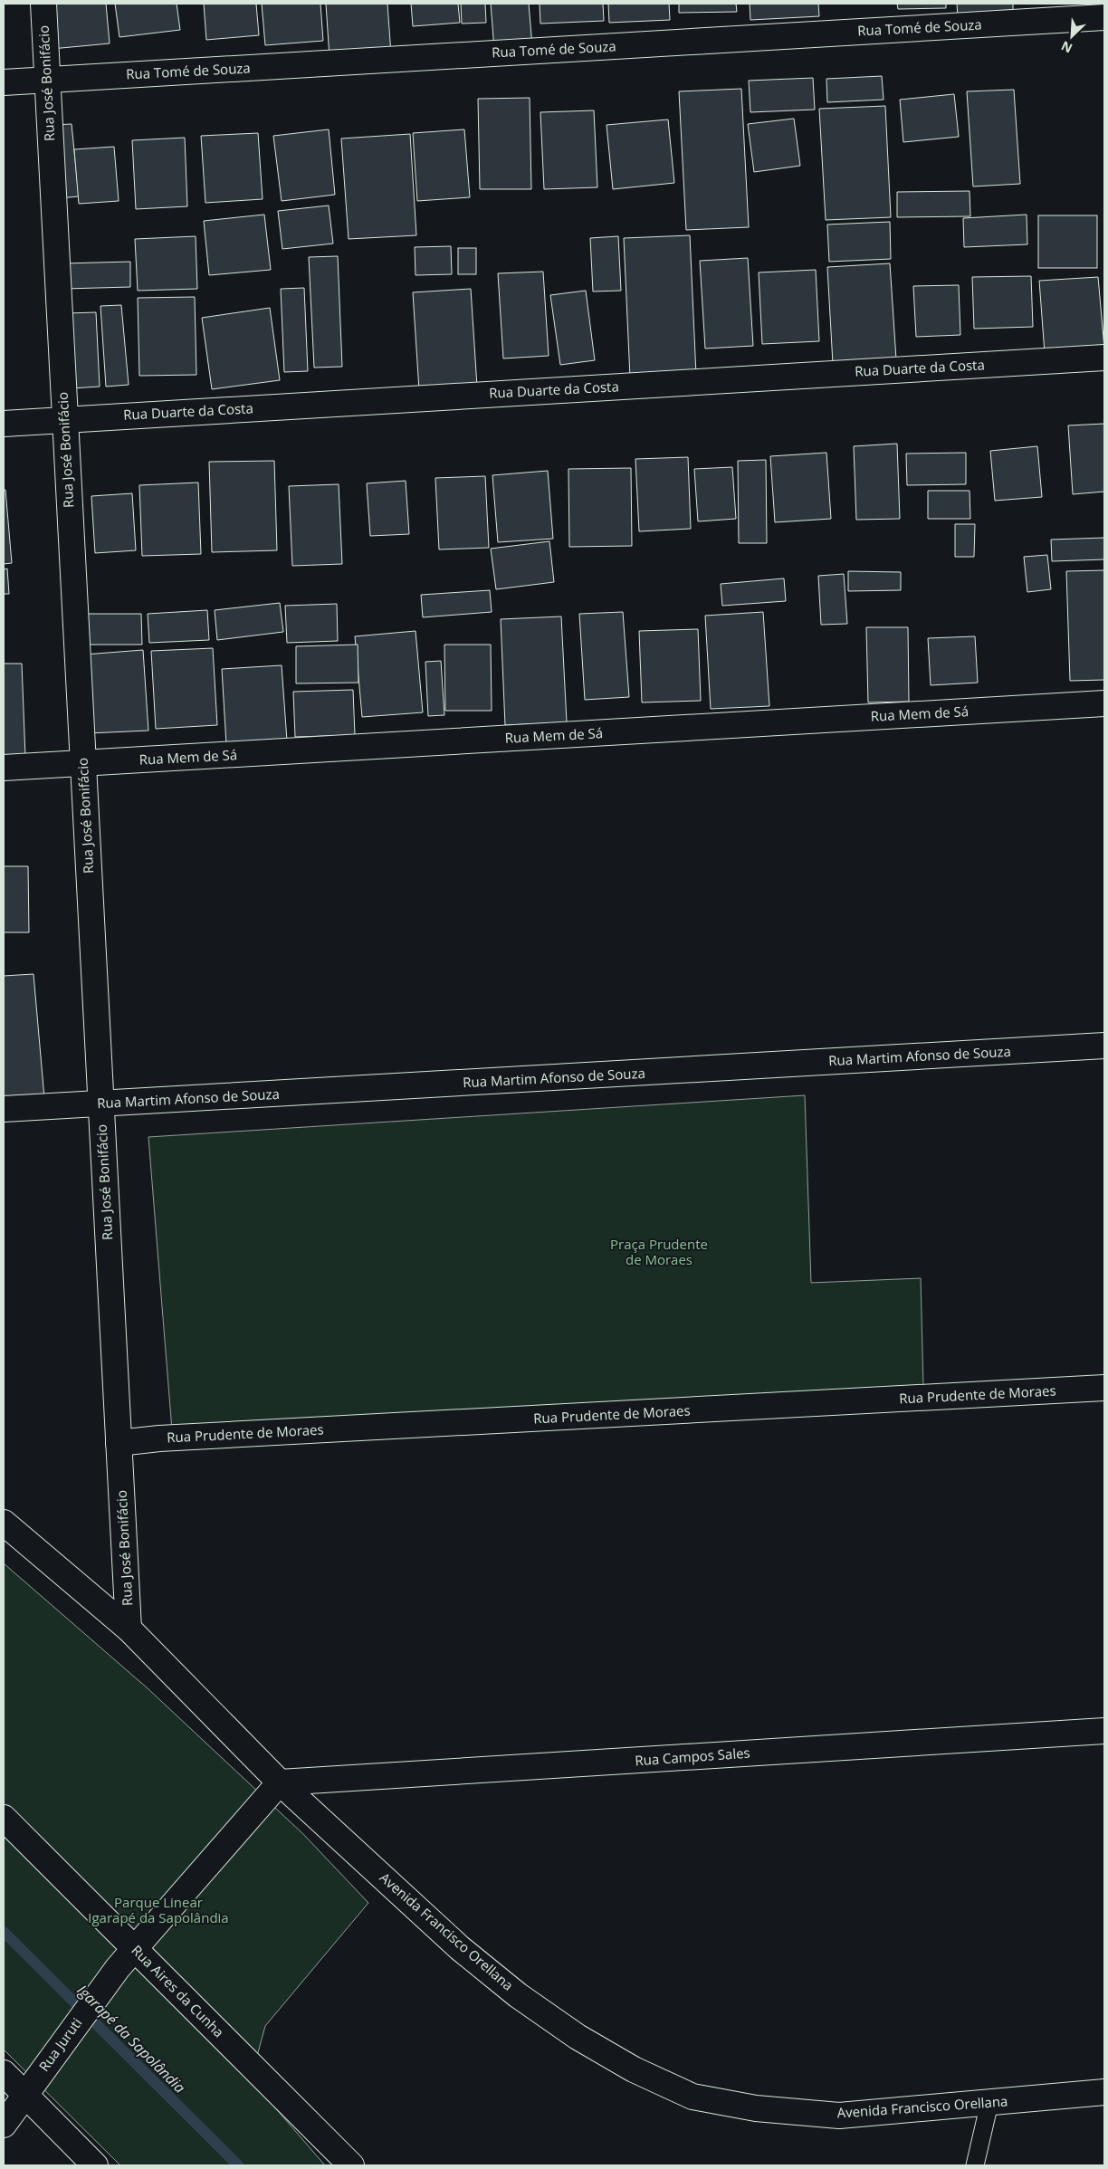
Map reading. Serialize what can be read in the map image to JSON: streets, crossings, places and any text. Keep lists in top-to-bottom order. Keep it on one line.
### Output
{"streets":{"street":["Rua Tomé de Souza","Rua José Bonifácio","Rua Duarte da Costa","Rua Mem de Sá","Rua Martim Afonso de Souza","Rua Prudente de Moraes","Rua Campos Sales","Avenida Francisco Orellana","Rua Aires da Cunha","Rua Juruti"]},"crossings":[["Rua Tomé de Souza","Rua José Bonifácio"],["Rua José Bonifácio","Rua Duarte da Costa"],["Rua José Bonifácio","Rua Mem de Sá"],["Rua José Bonifácio","Rua Martim Afonso de Souza"],["Rua José Bonifácio","Rua Prudente de Moraes"],["Rua José Bonifácio","Avenida Francisco Orellana"],["Rua Campos Sales","Avenida Francisco Orellana"],["Rua Campos Sales","Rua Juruti"],["Avenida Francisco Orellana","Rua Juruti"],["Rua Aires da Cunha","Rua Juruti"]],"water":["Igarapé da Sapolândia"],"parks":["Praça Prudente de Moraes","Parque Linear Igarapé da Sapolândia"],"north":"bottom left"}
